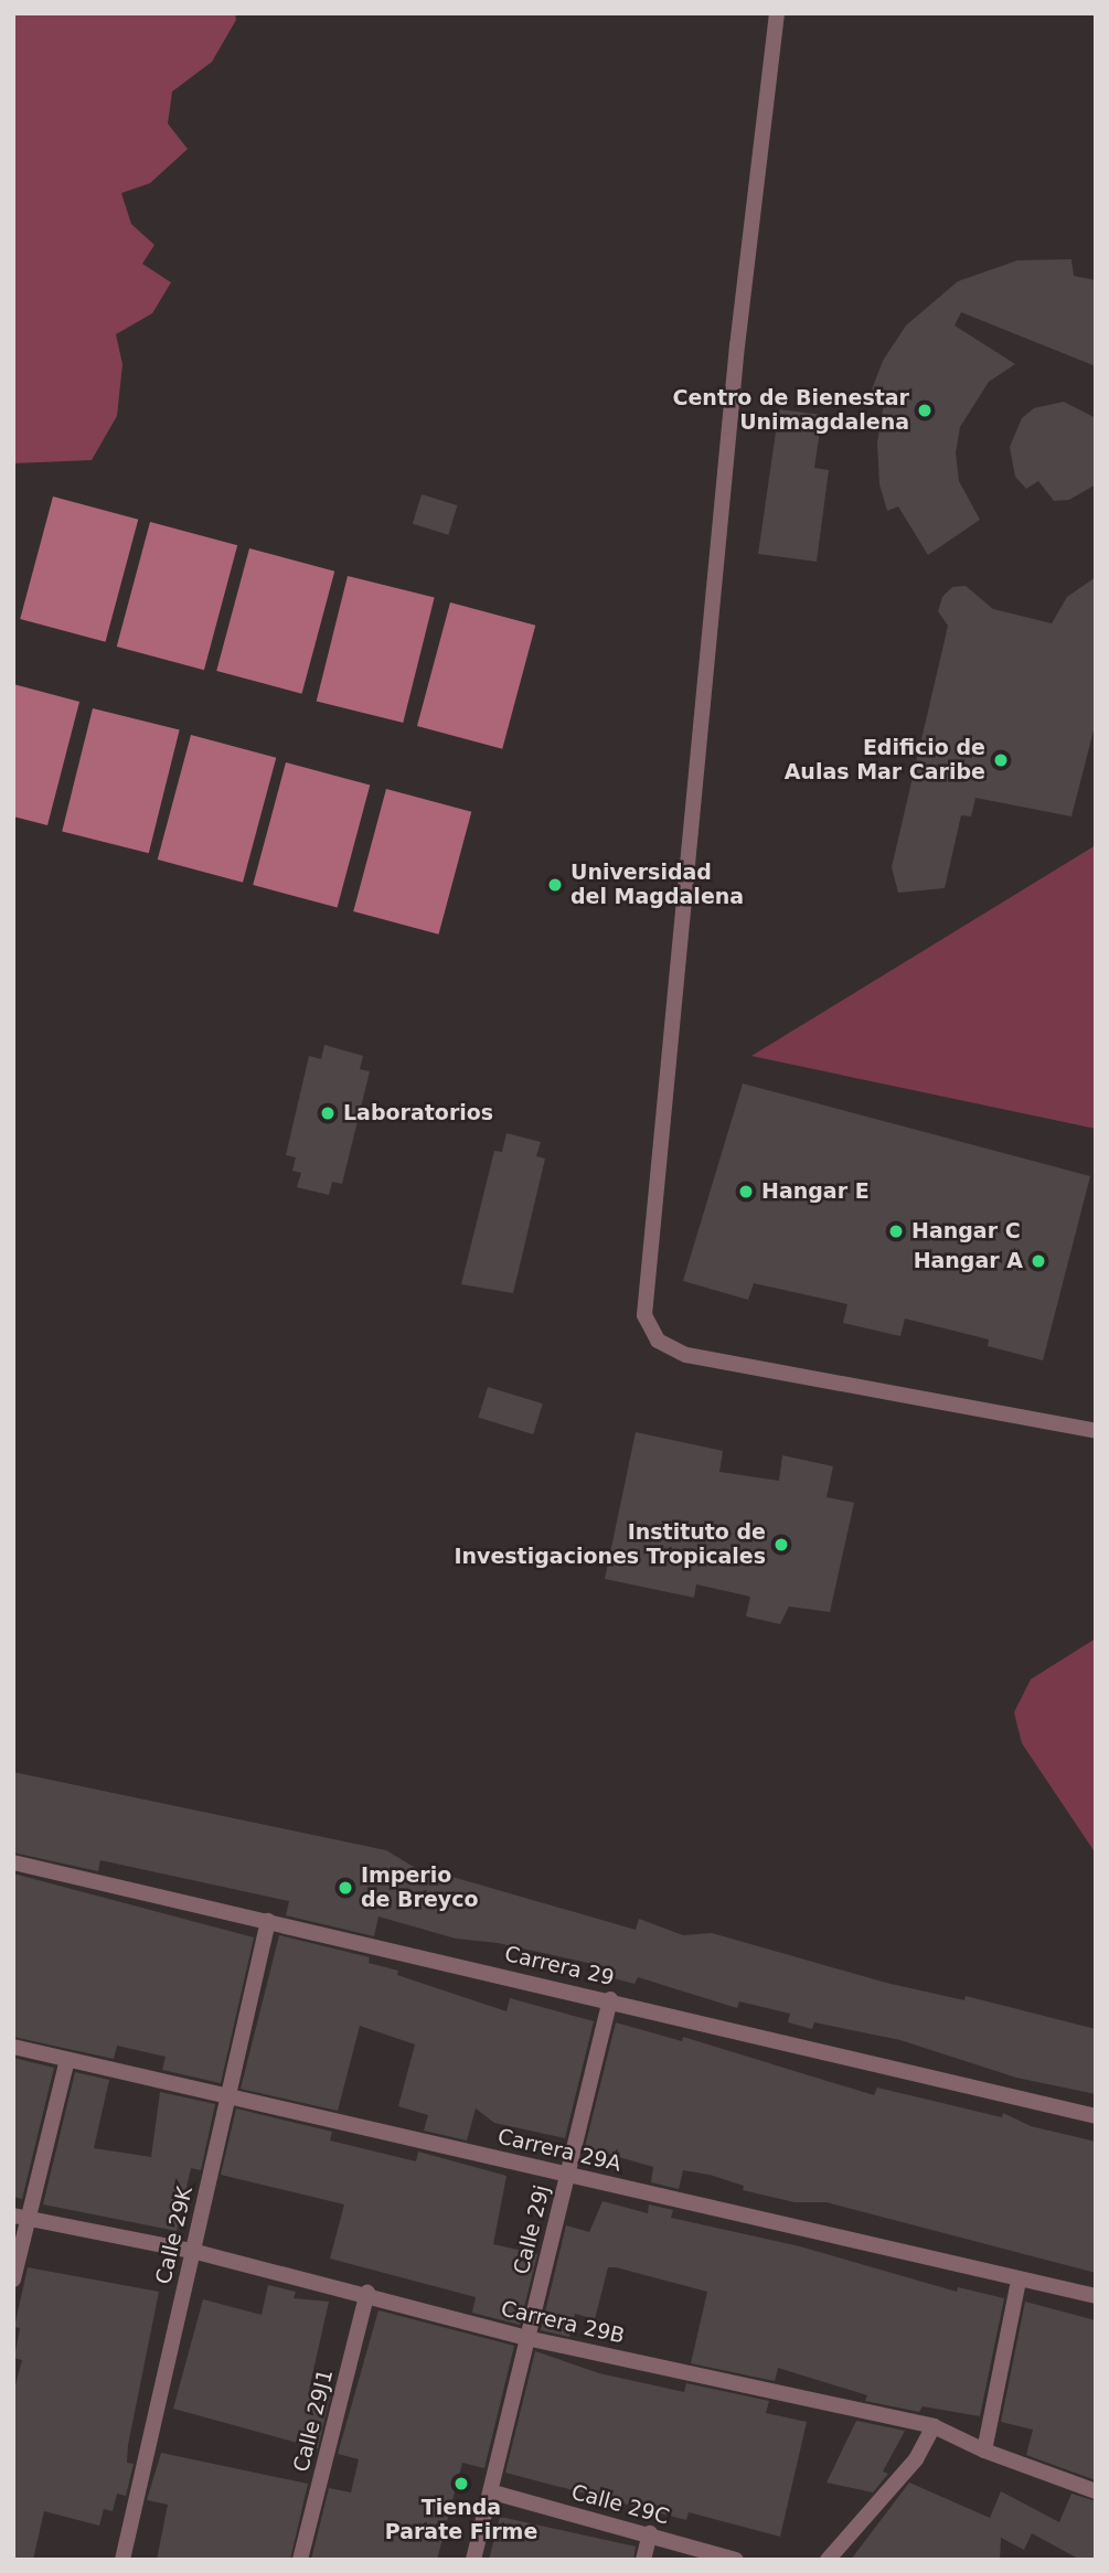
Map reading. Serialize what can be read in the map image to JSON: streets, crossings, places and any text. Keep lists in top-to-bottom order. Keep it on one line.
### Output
{"streets":{"street":["Carrera 29","Carrera 29A","Calle 29j","Calle 29K","Carrera 29B","Calle 29J1","Calle 29C"]},"crossings":[["Carrera 29","Calle 29j"],["Carrera 29","Calle 29K"],["Carrera 29A","Calle 29j"],["Carrera 29A","Calle 29K"],["Calle 29j","Carrera 29B"],["Calle 29j","Calle 29C"],["Calle 29K","Carrera 29B"],["Carrera 29B","Calle 29J1"]],"places":["Centro de Bienestar Unimagdalena","Edificio de Aulas Mar Caribe","Universidad del Magdalena","Laboratorios","Hangar E","Hangar C","Hangar A","Instituto de Investigaciones Tropicales","Imperio de Breyco","Tienda Parate Firme"]}
